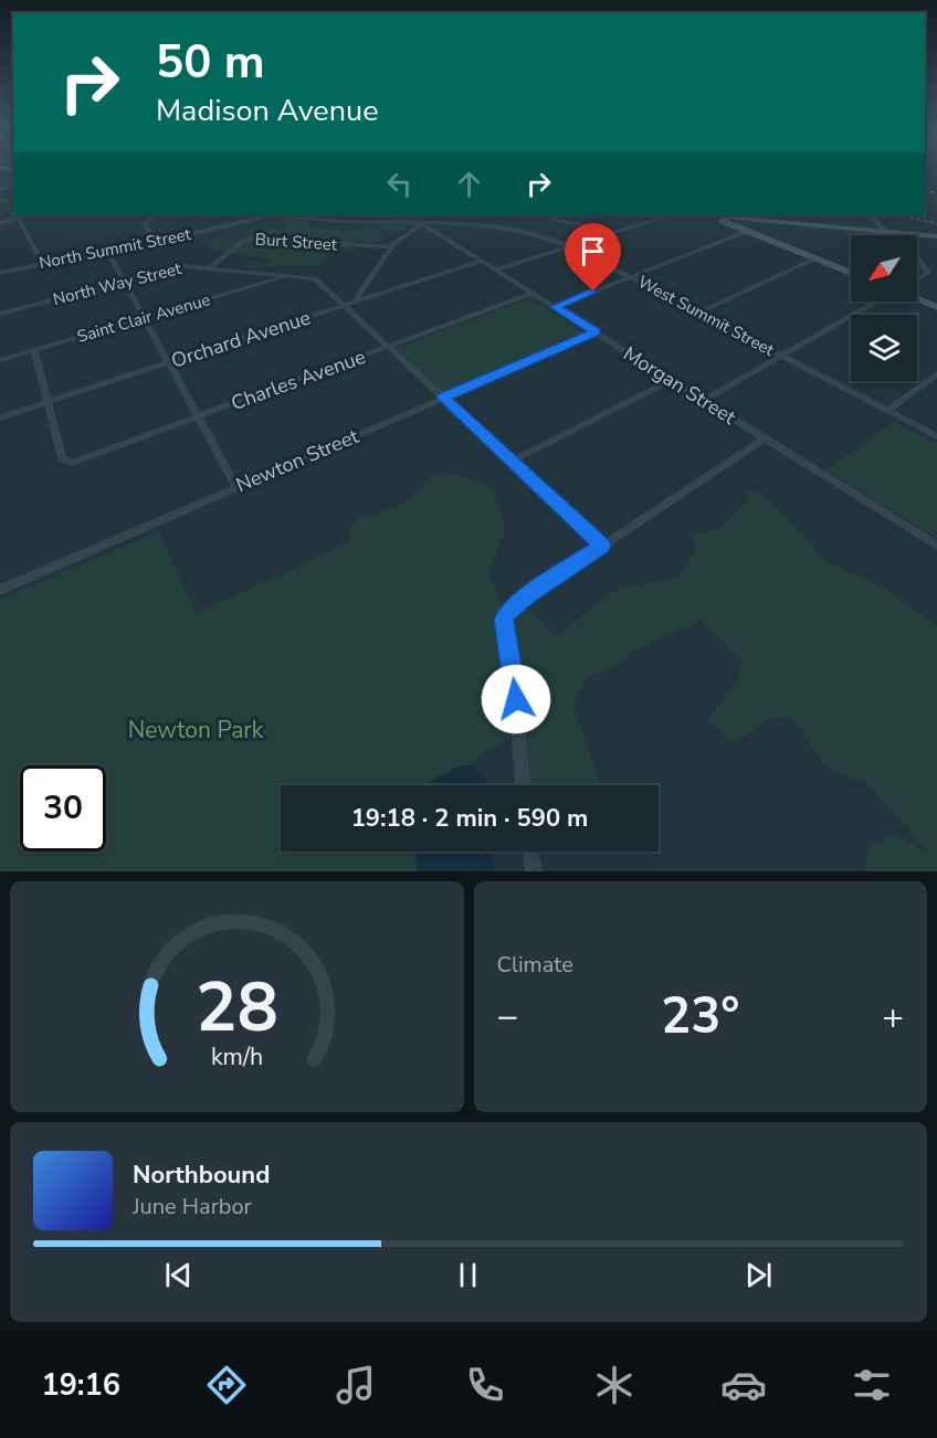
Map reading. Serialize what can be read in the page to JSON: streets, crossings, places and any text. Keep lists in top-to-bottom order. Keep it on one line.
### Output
{"streets":{"street":["Burt Street","North Summit Street","North Way Street","West Summit Street","Saint Clair Avenue","Orchard Avenue","Charles Avenue","Morgan Street","Newton Street"]},"crossings":[["Burt Street","North Way Street"],["North Way Street","Saint Clair Avenue"],["North Way Street","Orchard Avenue"],["North Way Street","Charles Avenue"],["North Way Street","Newton Street"],["West Summit Street","Morgan Street"],["Orchard Avenue","Charles Avenue"],["Orchard Avenue","Morgan Street"],["Charles Avenue","Morgan Street"],["Morgan Street","Newton Street"]],"parks":["Newton Park"],"north":"bottom left","page":{"turn":["50 m","Madison Avenue"],"limit":"30","trip":"19:18 · 2 min · 590 m","tile":"Climate","heat":["−","23°","+"],"song":["Northbound","June Harbor"],"tabs":"19:16","gauge":["28","km/h"]}}
